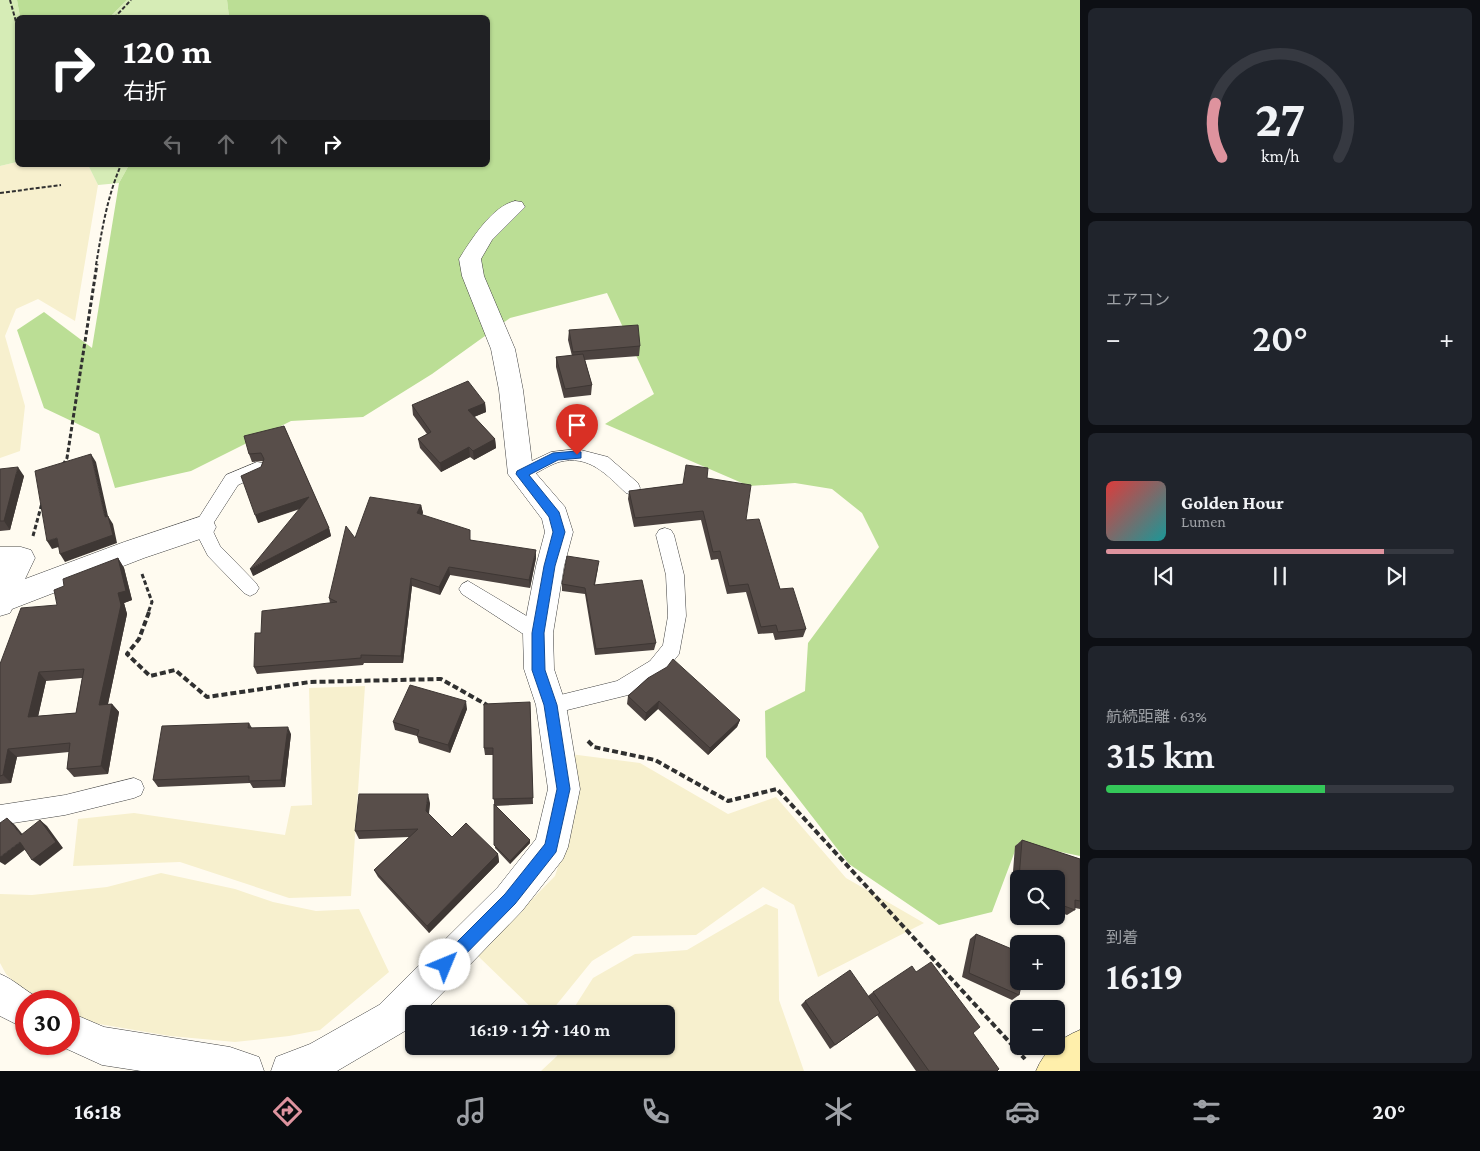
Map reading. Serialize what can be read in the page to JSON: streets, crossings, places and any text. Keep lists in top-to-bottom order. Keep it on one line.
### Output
{"page":{"turn":["120 m","右折"],"tile":["エアコン",["航続距離 · 63%","315 km"],["到着","16:19"]],"heat":["−","20°","+"],"song":["Golden Hour","Lumen"],"map_buttons":["+","−"],"limit":"30","trip":"16:19 · 1 分 · 140 m","tabs":["16:18","20°"],"gauge":["27","km/h"]}}
